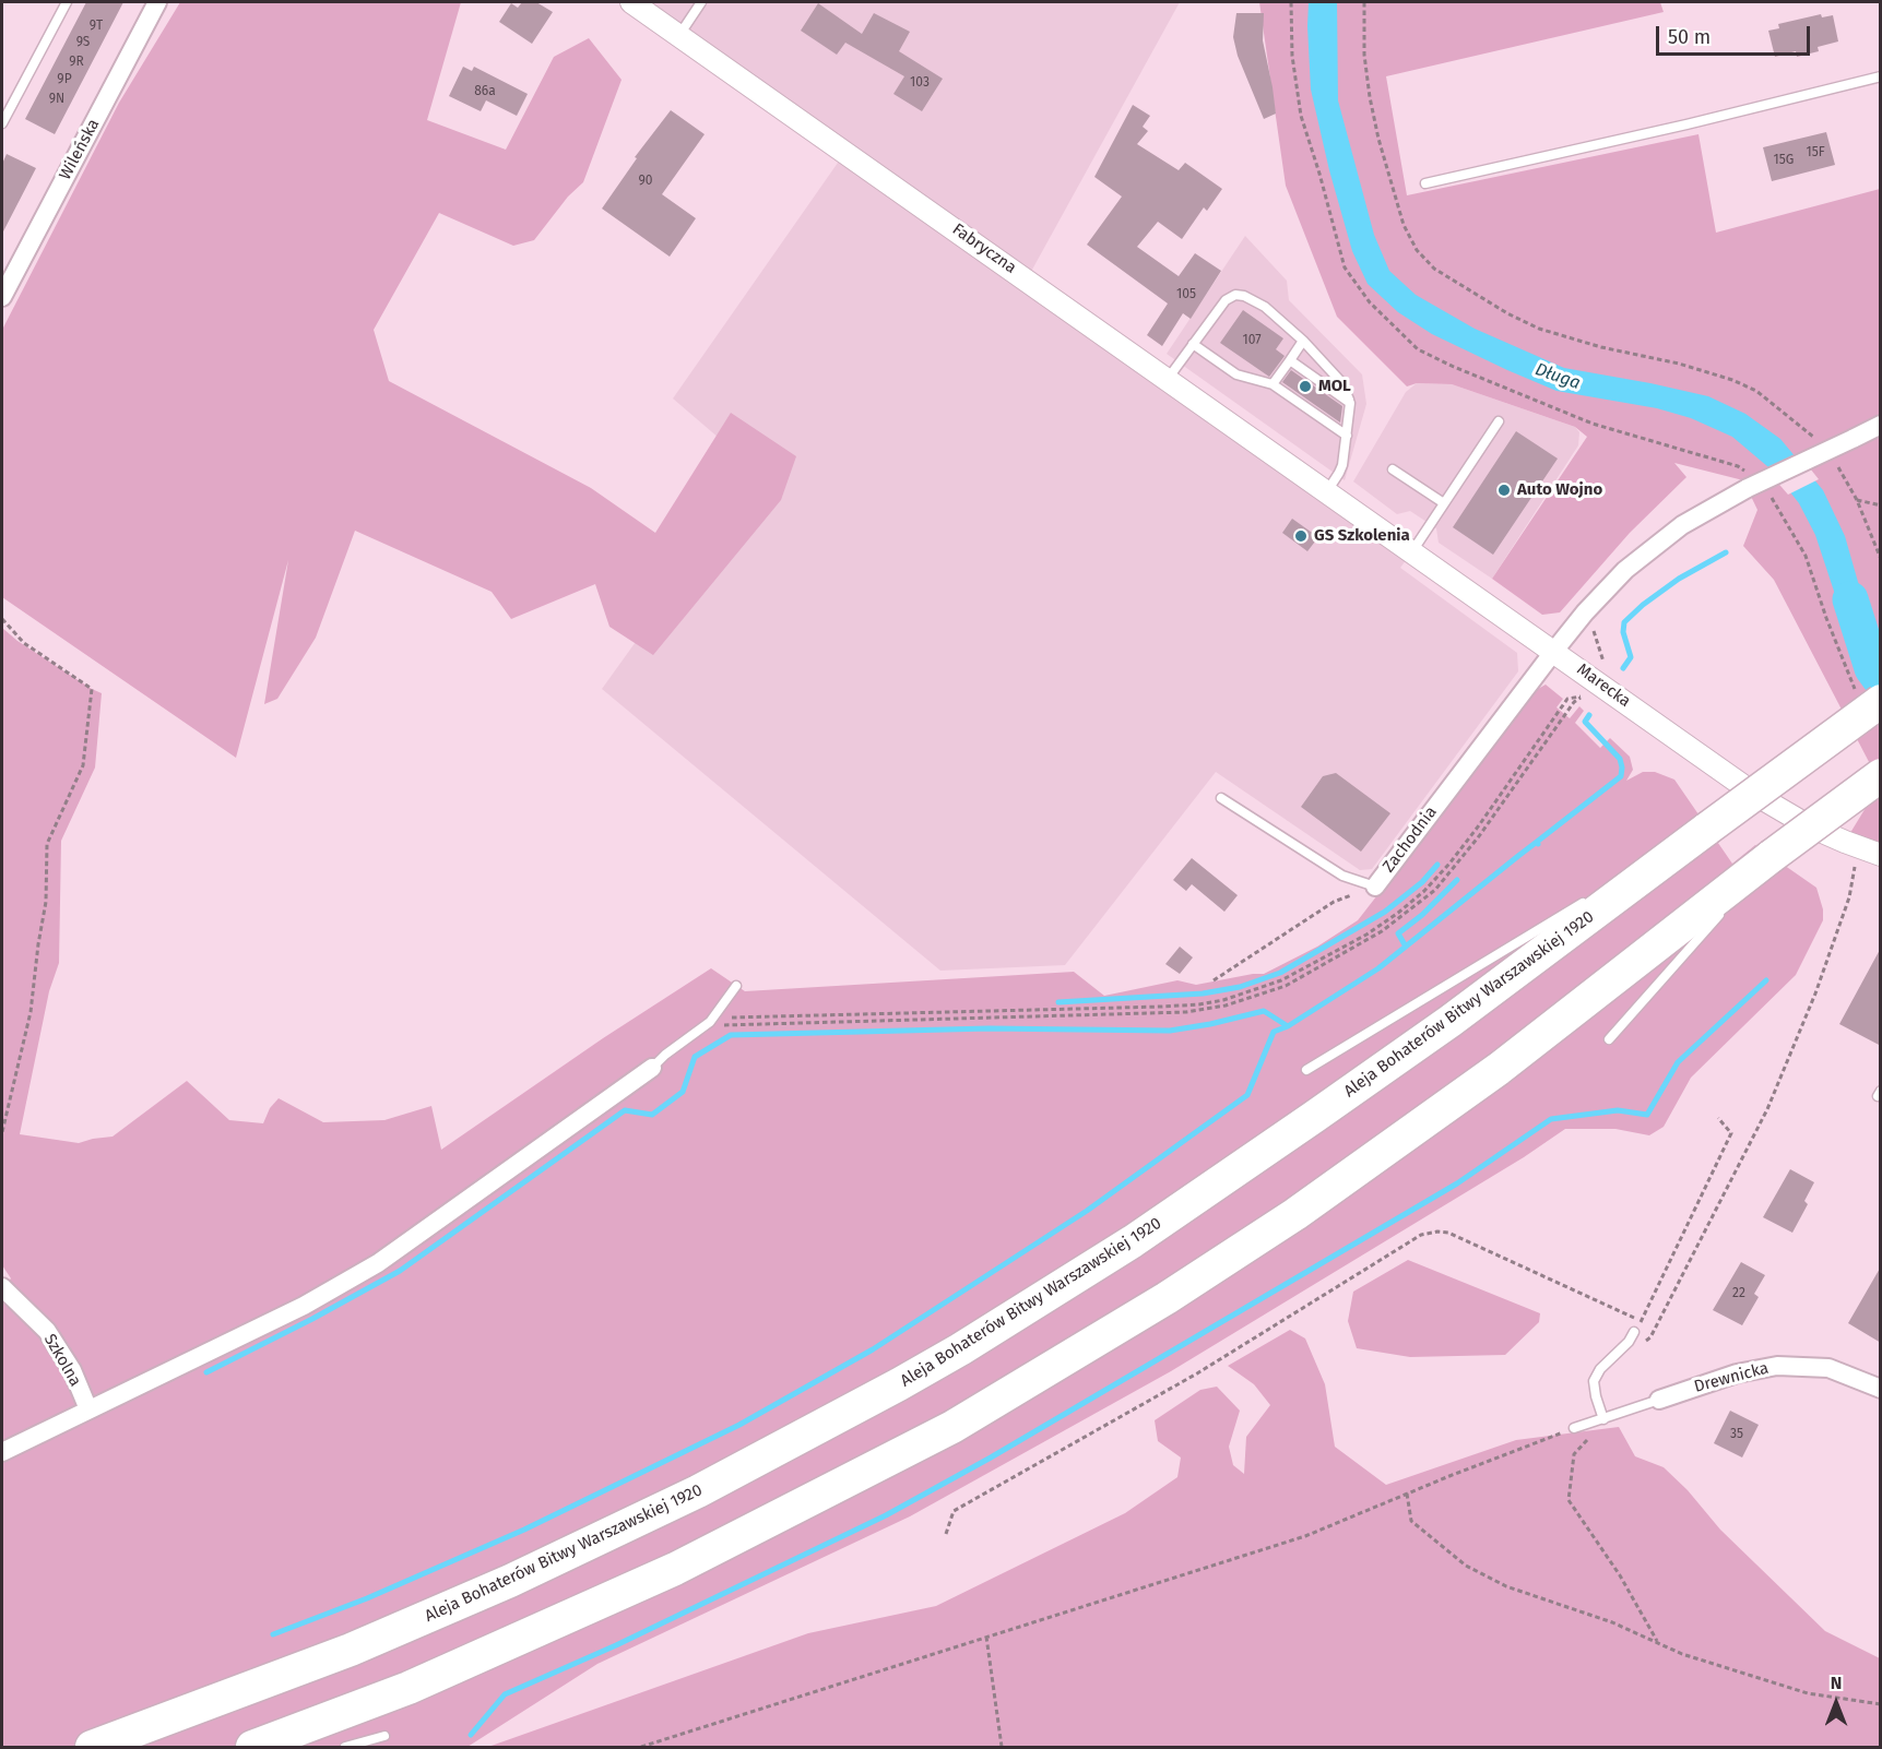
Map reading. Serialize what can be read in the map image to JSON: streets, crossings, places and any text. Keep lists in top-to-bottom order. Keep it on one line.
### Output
{"streets":{"highway":["Aleja Bohaterów Bitwy Warszawskiej 1920"],"street":["Wileńska","Fabryczna","Marecka","Zachodnia","Szkolna","Drewnicka"]},"crossings":[["Fabryczna","Marecka"],["Marecka","Zachodnia"]],"water":["Długa"],"places":["MOL","Auto Wojno","GS Szkolenia"],"house_numbers":["9T","9S","9R","9P","103","86a","9N","15F","15G","90","105","107","22","35"],"scale_bar":"50 m","north":"top"}
